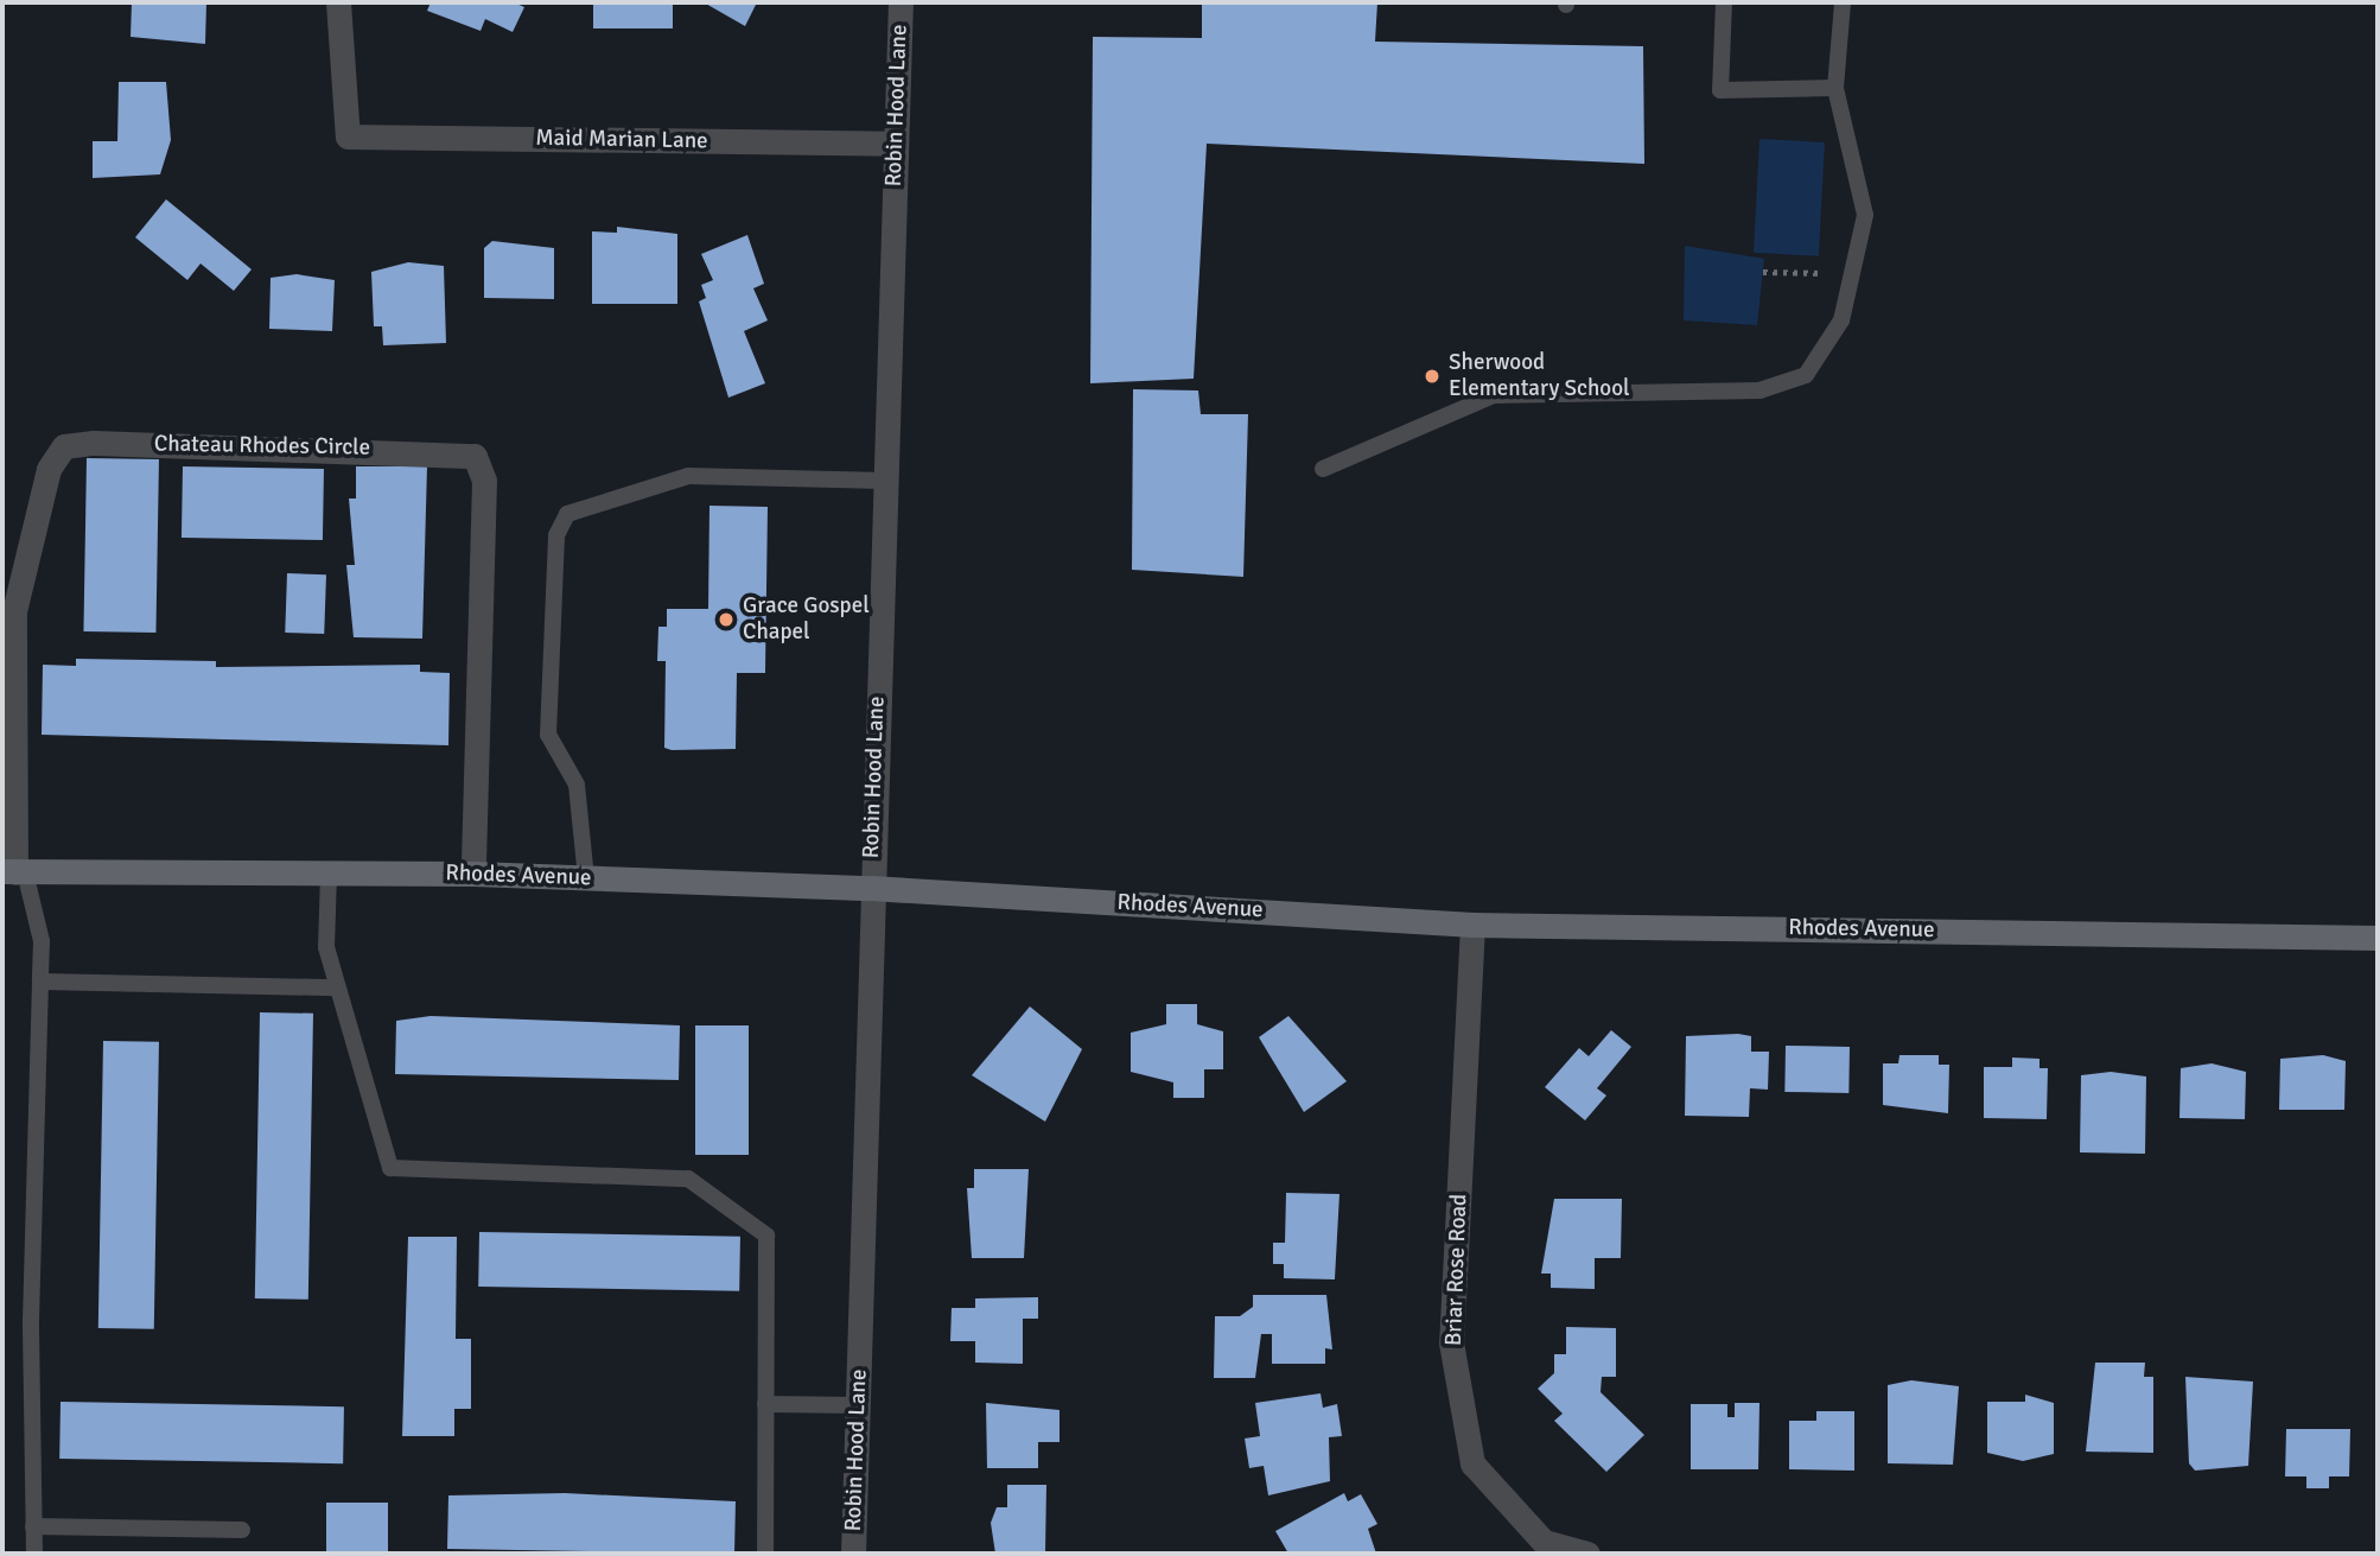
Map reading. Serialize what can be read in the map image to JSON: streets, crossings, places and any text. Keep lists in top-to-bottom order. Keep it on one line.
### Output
{"streets":{"main road":["Rhodes Avenue"],"street":["Robin Hood Lane","Maid Marian Lane","Chateau Rhodes Circle","Briar Rose Road"]},"crossings":[["Robin Hood Lane","Maid Marian Lane"],["Robin Hood Lane","Rhodes Avenue"],["Chateau Rhodes Circle","Rhodes Avenue"],["Rhodes Avenue","Briar Rose Road"]],"places":["Sherwood Elementary School","Grace Gospel Chapel"]}
